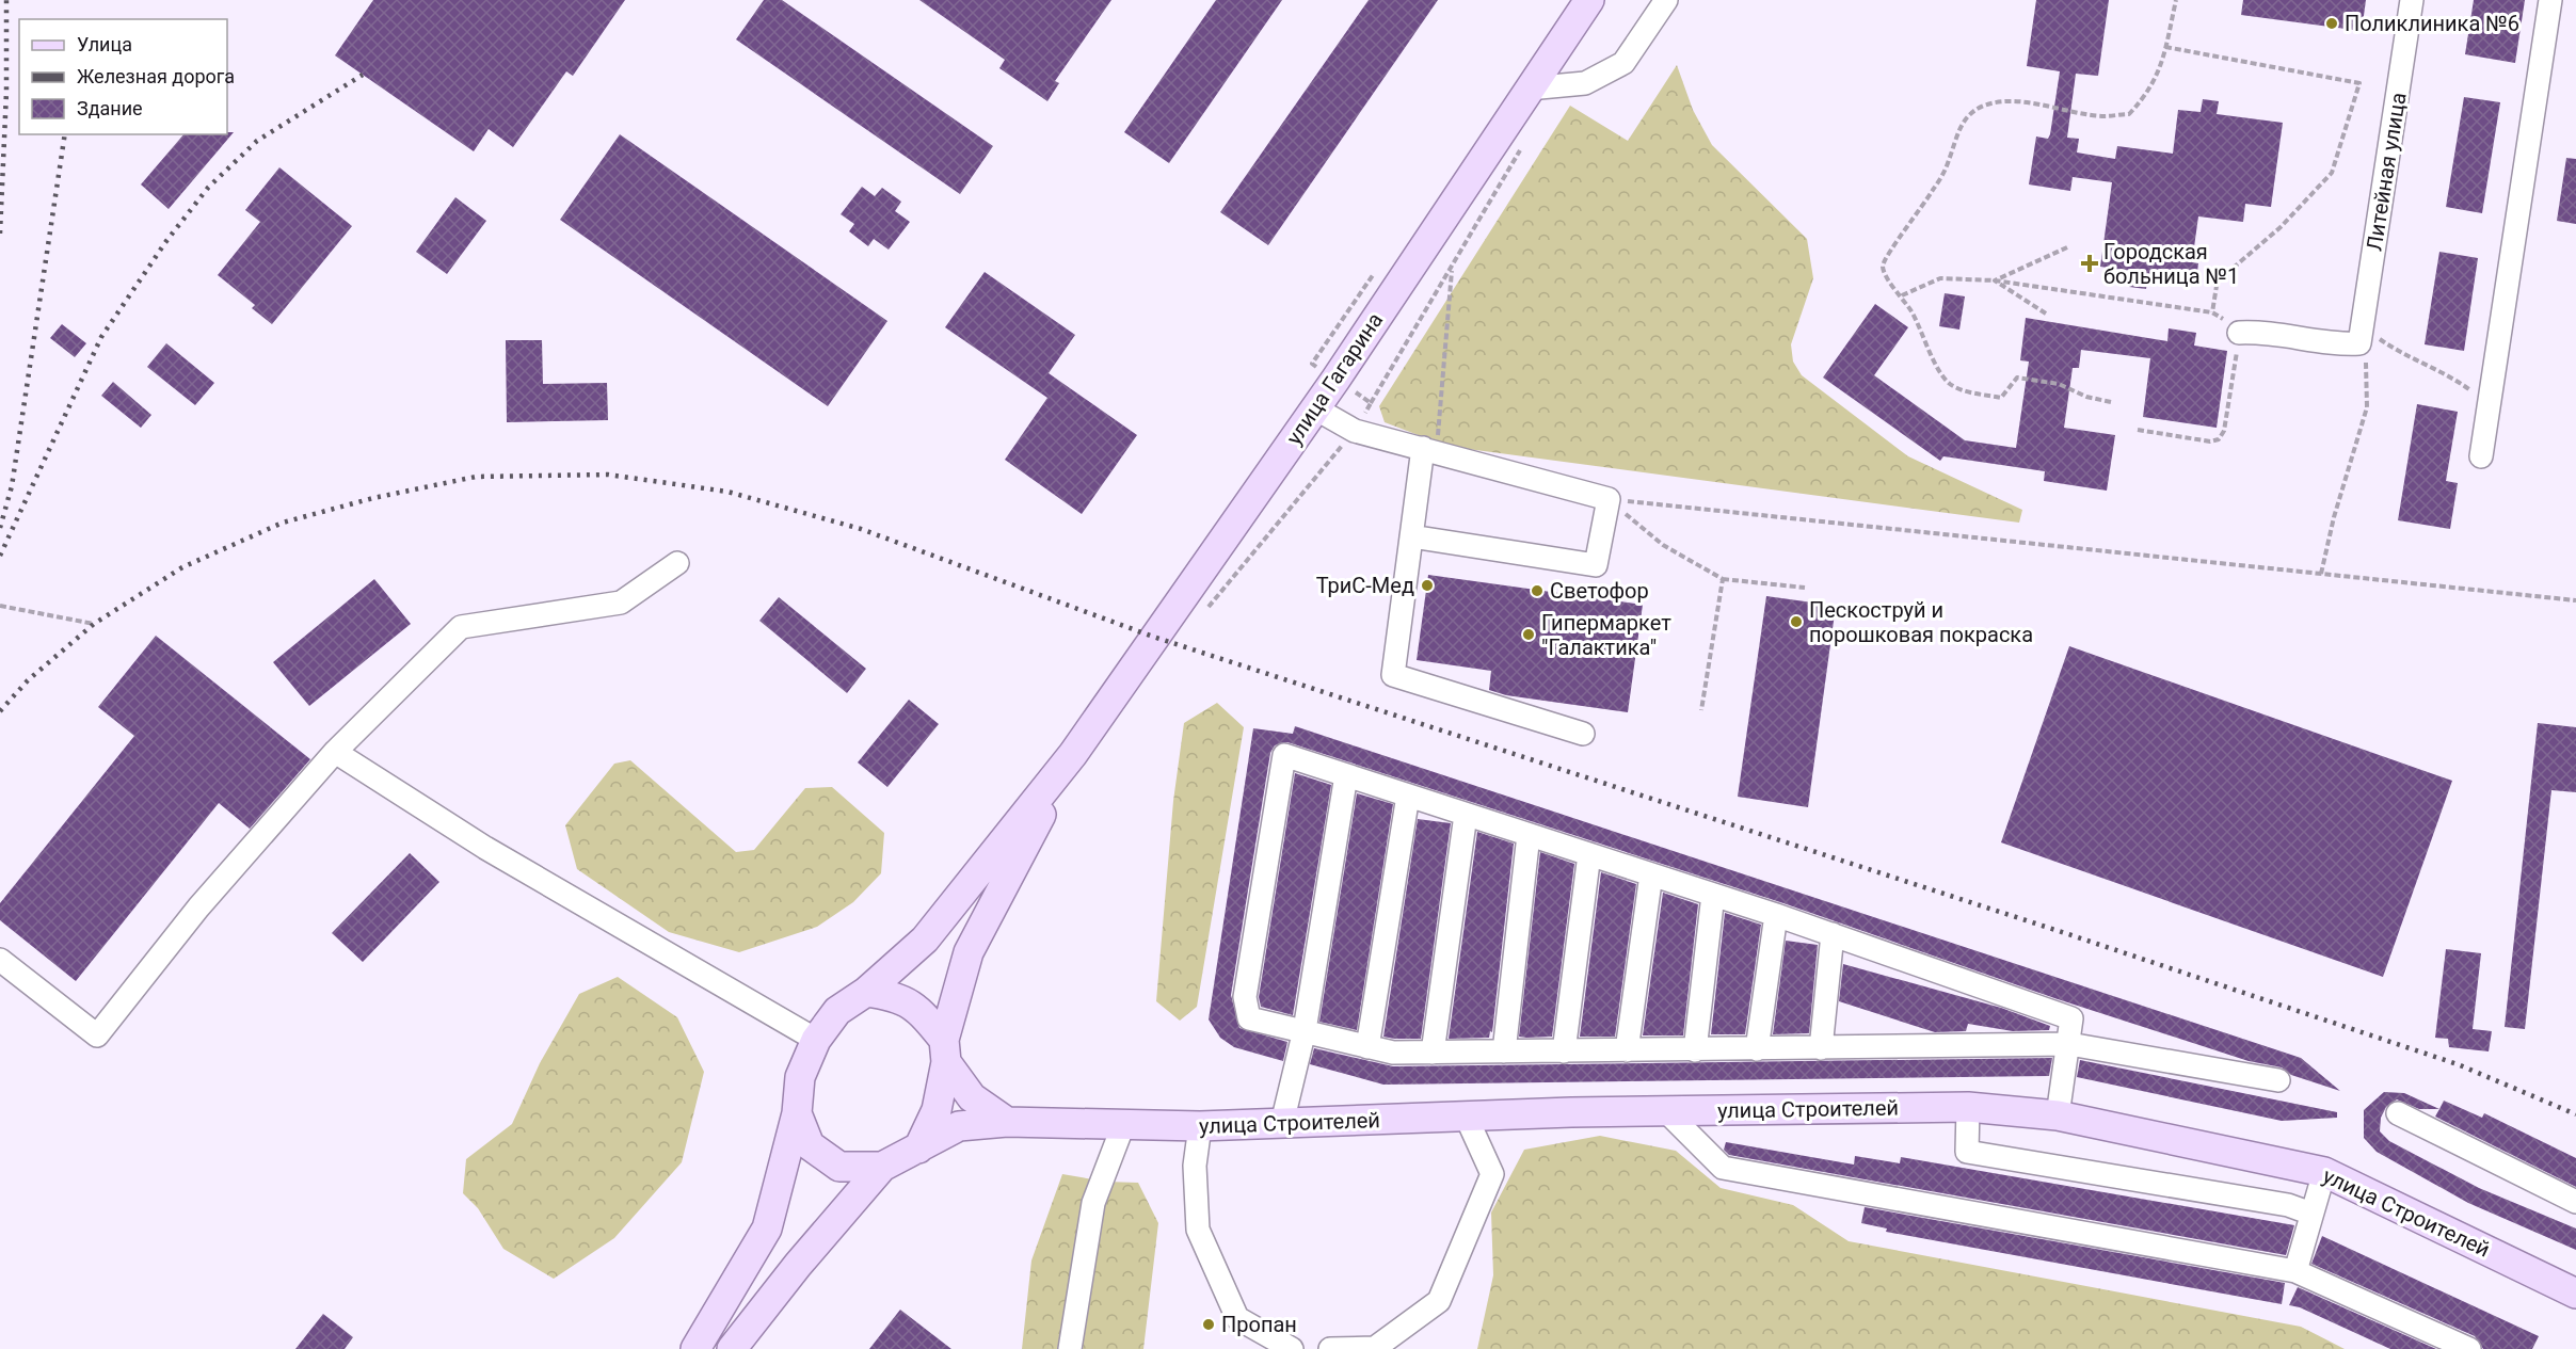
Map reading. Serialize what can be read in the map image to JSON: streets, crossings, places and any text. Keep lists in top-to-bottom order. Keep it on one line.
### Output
{"streets":{"main road":["улица Гагарина","улица Строителей"],"street":["Литейная улица"]},"places":{"other":["Поликлиника №6","ТриС-Мед","Светофор","Пескоструй и порошковая покраска","Гипермаркет \"Галактика\"","Пропан"],"health":["Городская больница №1"]},"legend":["Улица","Железная дорога","Здание"]}
